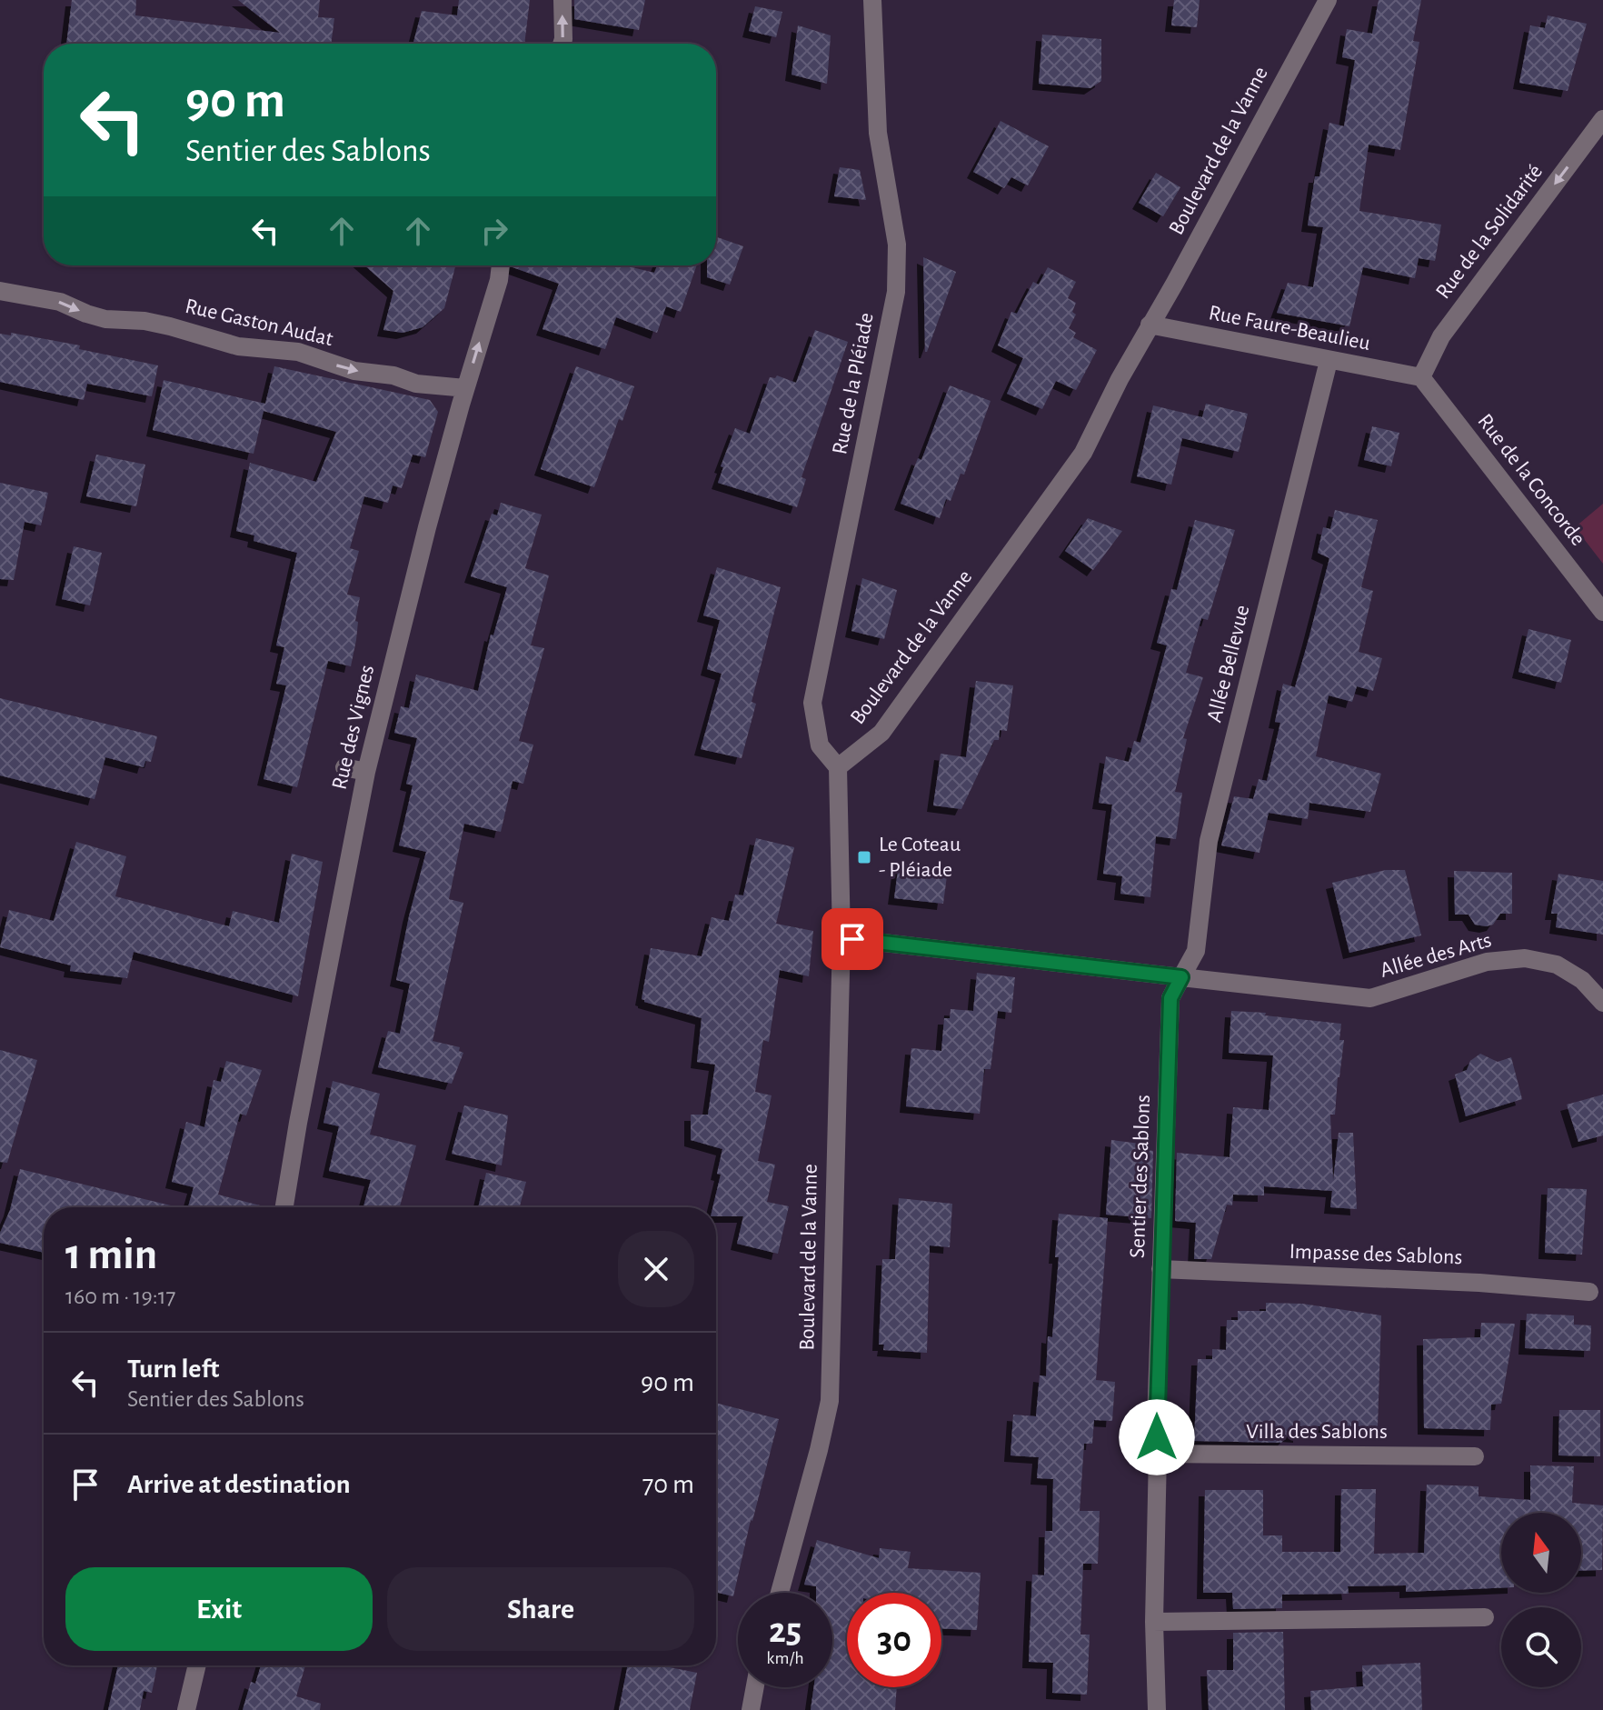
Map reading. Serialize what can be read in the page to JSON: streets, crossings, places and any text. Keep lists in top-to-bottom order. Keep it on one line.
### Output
{"streets":{"street":["Boulevard de la Vanne","Rue de la Solidarité","Rue Gaston Audat","Rue Faure-Beaulieu","Rue de la Pléiade","Rue de la Concorde","Allée Bellevue","Rue des Vignes","Allée des Arts","Sentier des Sablons","Impasse des Sablons","Villa des Sablons"]},"crossings":[["Boulevard de la Vanne","Rue Faure-Beaulieu"],["Boulevard de la Vanne","Rue de la Pléiade"],["Rue de la Solidarité","Rue Faure-Beaulieu"],["Rue de la Solidarité","Rue de la Concorde"],["Rue Gaston Audat","Rue des Vignes"],["Rue Faure-Beaulieu","Rue de la Concorde"],["Rue Faure-Beaulieu","Allée Bellevue"],["Allée Bellevue","Allée des Arts"],["Allée Bellevue","Sentier des Sablons"],["Allée des Arts","Sentier des Sablons"],["Sentier des Sablons","Impasse des Sablons"],["Sentier des Sablons","Villa des Sablons"]],"one_way":["Rue de la Solidarité","Rue Gaston Audat"],"places":{"transit":["Le Coteau - Pléiade"]},"north":"top","page":{"turn":["90 m","Sentier des Sablons"],"heading":["1 min","160 m · 19:17"],"list":[{"name":"Turn left","note":"Sentier des Sablons","value":"90 m"},{"name":"Arrive at destination","value":"70 m"}],"buttons":["Exit","Share"],"speed":"25 km/h","limit":"30"}}
